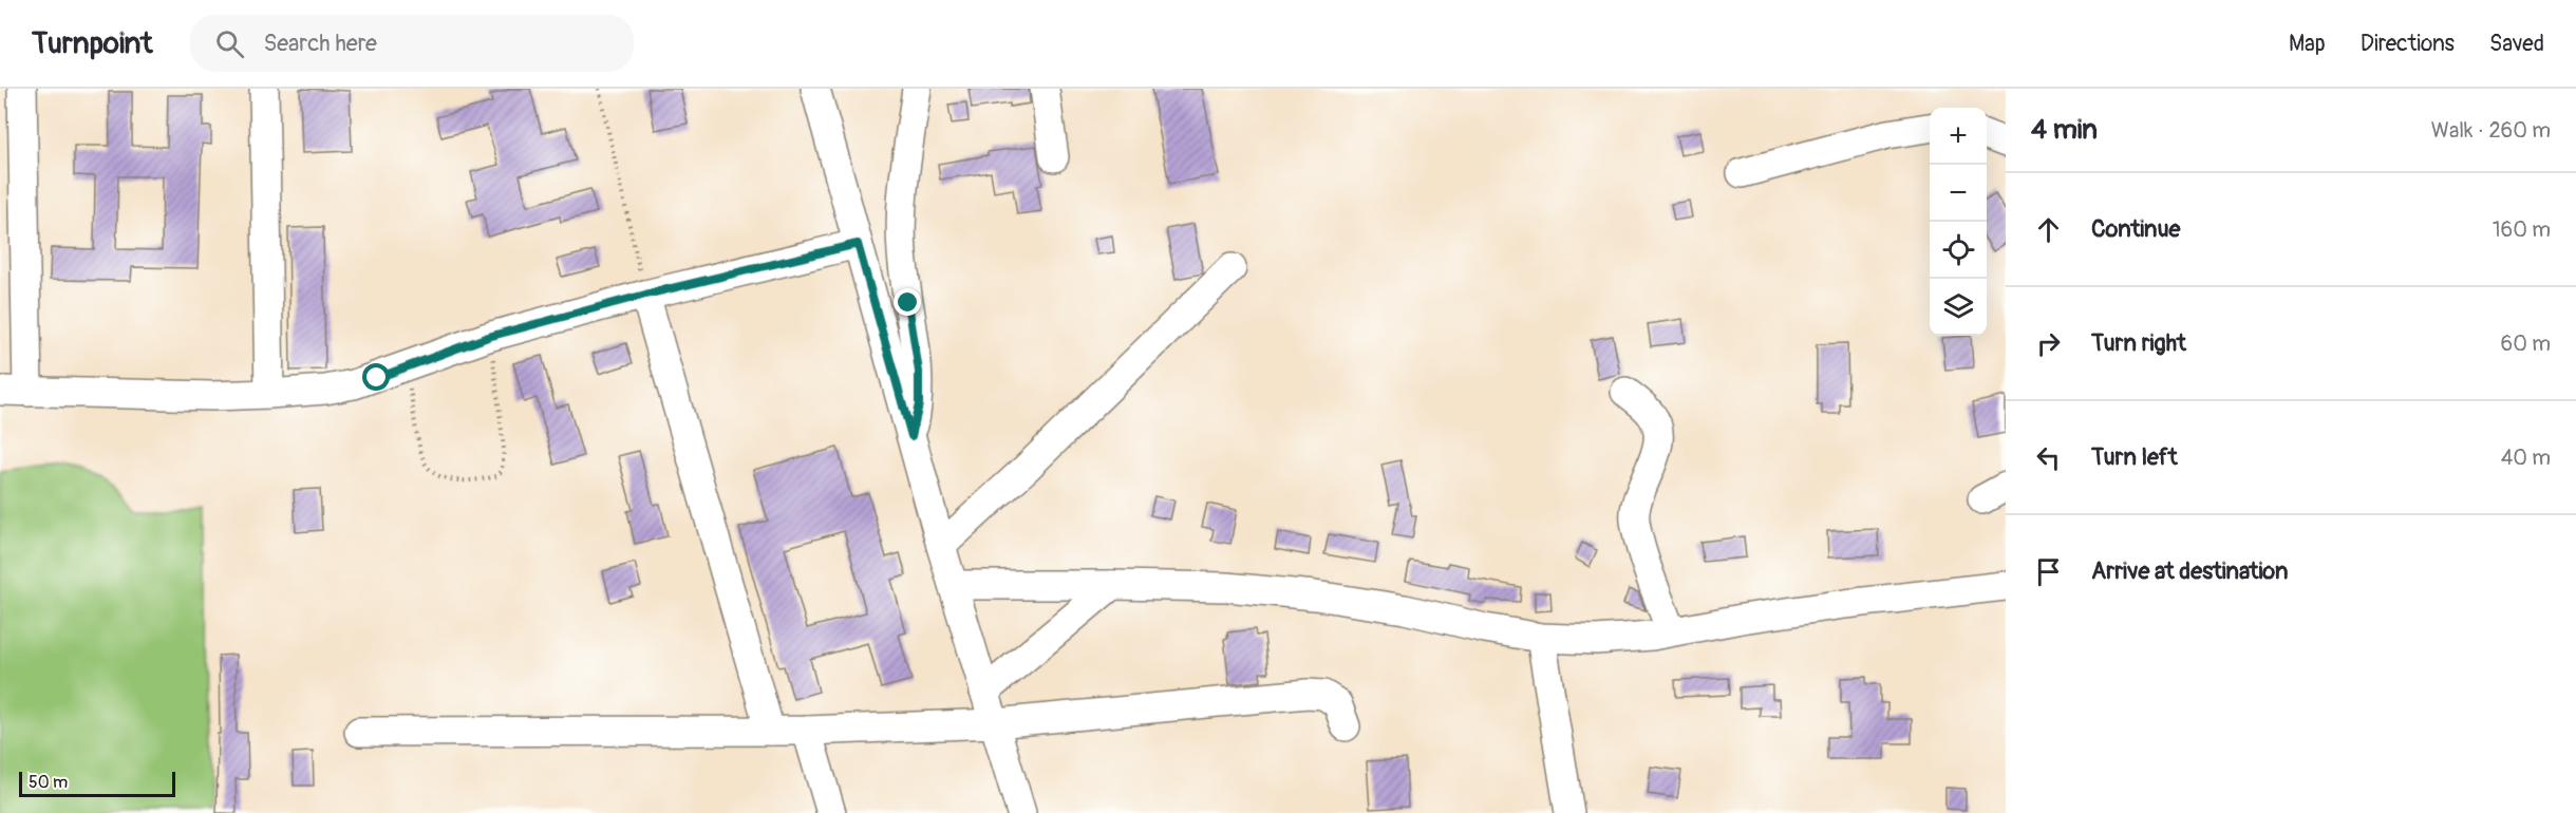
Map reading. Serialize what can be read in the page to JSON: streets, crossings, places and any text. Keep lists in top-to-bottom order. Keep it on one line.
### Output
{"scale_bar":"50 m","page":{"header":"Turnpoint","search":"Search here","nav":["Map","Directions","Saved"],"heading":["4 min","Walk · 260 m"],"map_buttons":["+","−"],"list":[["Continue","160 m"],["Turn right","60 m"],["Turn left","40 m"],"Arrive at destination"],"scale":"50 m"}}
